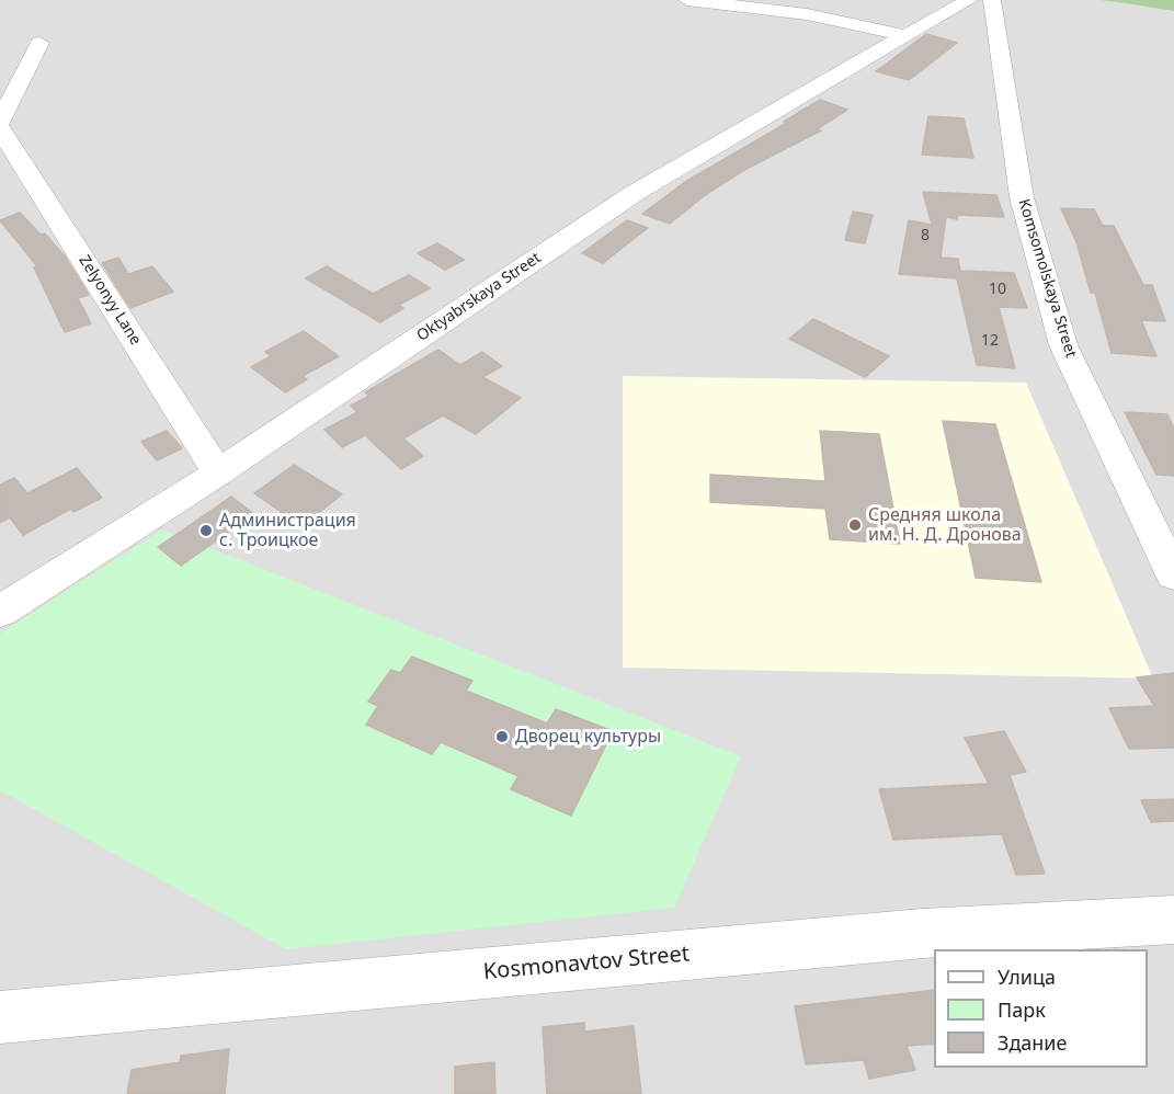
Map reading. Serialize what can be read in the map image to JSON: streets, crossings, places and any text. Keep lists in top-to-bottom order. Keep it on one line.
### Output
{"streets":{"street":["Komsomolskaya Street","Oktyabrskaya Street","Zelyonyy Lane","Kosmonavtov Street"]},"crossings":[["Oktyabrskaya Street","Zelyonyy Lane"]],"places":["Средняя школа им. Н. Д. Дронова","Администрация с. Троицкое","Дворец культуры"],"house_numbers":["8","10","12"],"legend":["Улица","Парк","Здание"]}
